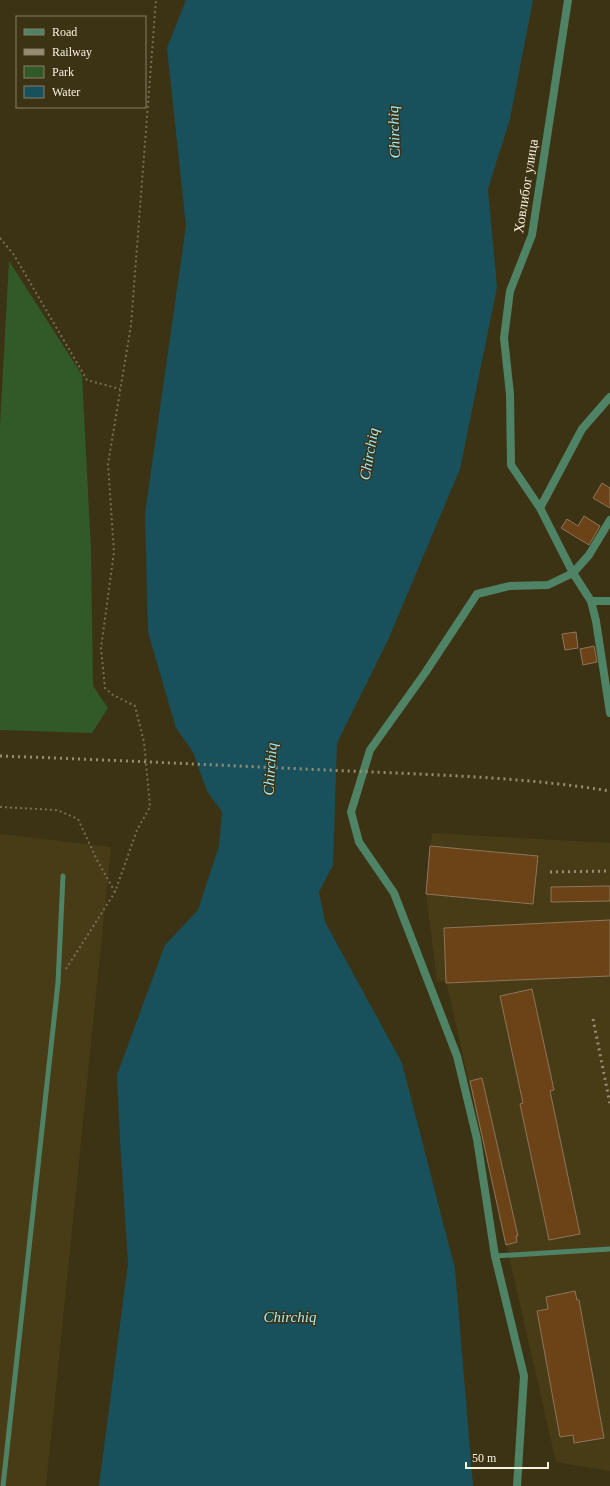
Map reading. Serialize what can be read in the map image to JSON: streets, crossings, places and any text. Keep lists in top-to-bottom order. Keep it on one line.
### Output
{"streets":{"street":["Ховлибог улица"]},"water":["Chirchiq"],"legend":["Road","Railway","Park","Water"],"scale_bar":"50 m"}
